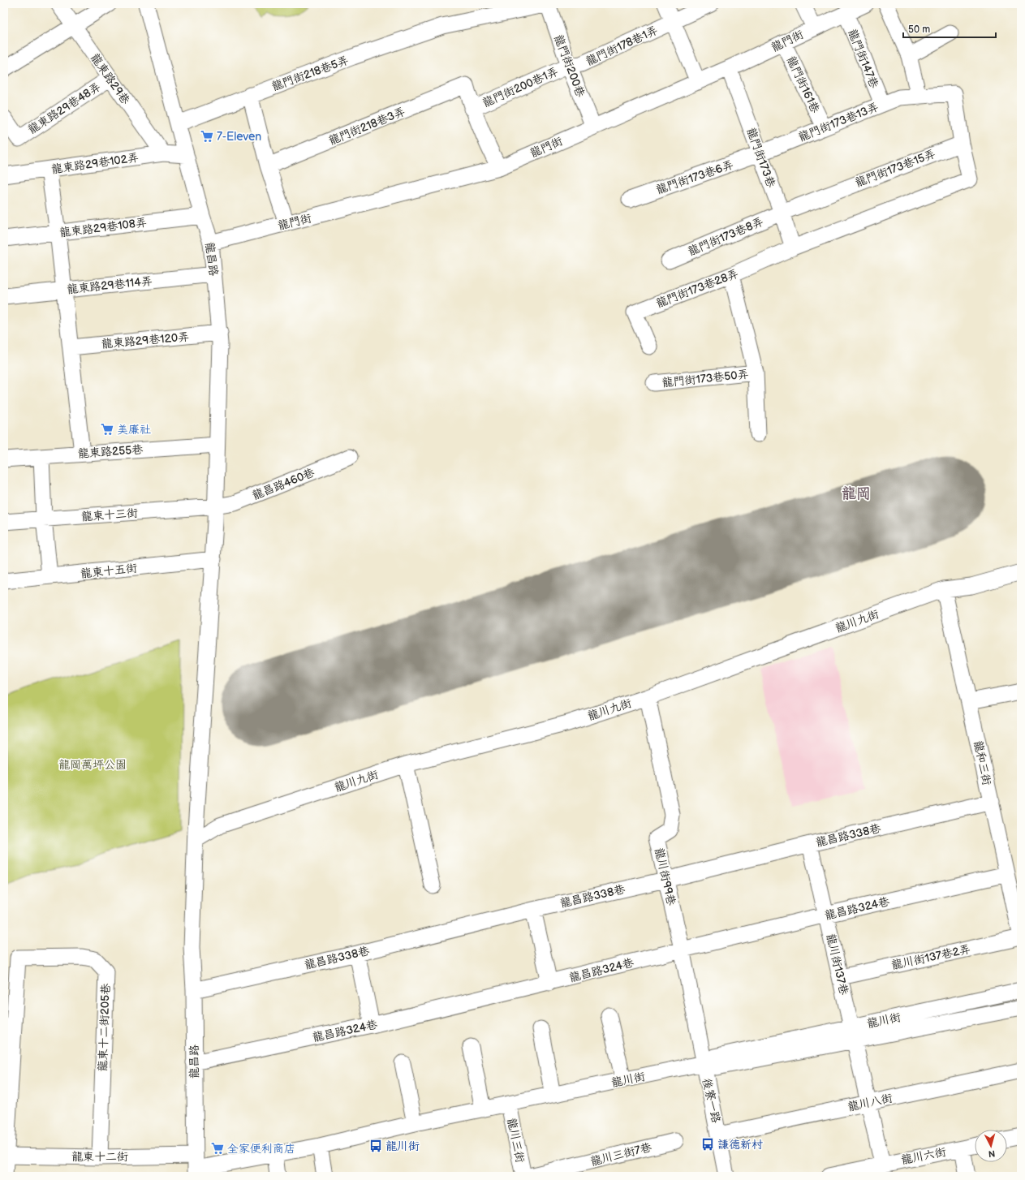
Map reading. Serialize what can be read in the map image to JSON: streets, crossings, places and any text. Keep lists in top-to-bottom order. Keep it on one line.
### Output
{"streets":{"street":["龍門街","龍門街178巷1弄","龍門街147巷","龍門街200巷","龍門街218巷5弄","龍東路29巷","龍門街161巷","龍門街200巷1弄","龍東路29巷48弄","龍門街173巷13弄","龍門街218巷3弄","龍門街173巷","龍東路29巷102弄","龍門街173巷15弄","龍門街173巷6弄","龍東路29巷108弄","龍門街173巷8弄","龍昌路","龍東路29巷114弄","龍門街173巷28弄","龍東路29巷120弄","龍門街173巷50弄","龍東路255巷","龍昌路460巷","龍東十三街","龍東十五街","龍川九街","龍和三街","龍昌路338巷","龍川街99巷","龍昌路324巷","龍川街137巷2弄","龍川街137巷","龍川街","龍東十二街205巷","後寮一路","龍川八街","龍川三街","龍川三街7巷","龍川六街","龍東十二街"]},"crossings":[["龍門街","龍門街147巷"],["龍門街","龍門街200巷"],["龍門街","龍門街161巷"],["龍門街","龍門街173巷"],["龍門街","龍昌路"],["龍門街178巷1弄","龍門街200巷"],["龍門街178巷1弄","龍門街200巷1弄"],["龍門街147巷","龍門街173巷13弄"],["龍門街200巷","龍門街218巷5弄"],["龍門街200巷","龍門街200巷1弄"],["龍門街218巷5弄","龍昌路"],["龍東路29巷","龍東路29巷48弄"],["龍東路29巷","龍東路29巷102弄"],["龍門街161巷","龍門街173巷13弄"],["龍門街200巷1弄","龍門街218巷3弄"],["龍門街173巷13弄","龍門街173巷"],["龍門街173巷13弄","龍門街173巷15弄"],["龍門街173巷13弄","龍門街173巷6弄"],["龍門街173巷13弄","龍門街173巷28弄"],["龍門街173巷","龍門街173巷15弄"],["龍門街173巷","龍門街173巷6弄"],["龍門街173巷","龍門街173巷8弄"],["龍門街173巷","龍門街173巷28弄"],["龍東路29巷102弄","龍昌路"],["龍門街173巷15弄","龍門街173巷8弄"],["龍門街173巷15弄","龍門街173巷28弄"],["龍東路29巷108弄","龍昌路"],["龍昌路","龍東路29巷114弄"],["龍昌路","龍東路29巷120弄"],["龍昌路","龍東路255巷"],["龍昌路","龍昌路460巷"],["龍昌路","龍東十三街"],["龍昌路","龍東十五街"],["龍昌路","龍川九街"],["龍昌路","龍昌路338巷"],["龍昌路","龍昌路324巷"],["龍昌路","龍川街"],["龍昌路","龍東十二街"],["龍昌路460巷","龍東十三街"],["龍川九街","龍和三街"],["龍川九街","龍川街99巷"],["龍和三街","龍昌路338巷"],["龍和三街","龍昌路324巷"],["龍和三街","龍川街137巷2弄"],["龍昌路338巷","龍川街99巷"],["龍昌路338巷","龍川街137巷"],["龍川街99巷","龍昌路324巷"],["龍川街99巷","龍川街"],["龍川街99巷","後寮一路"],["龍昌路324巷","龍川街137巷"],["龍川街137巷2弄","龍川街137巷"],["龍川街137巷","龍川街"],["龍川街137巷","龍川八街"],["龍川街137巷","龍川六街"],["龍川街","後寮一路"],["龍川街","龍川三街"],["龍川街","龍東十二街"],["龍東十二街205巷","龍東十二街"],["後寮一路","龍川八街"]],"districts":["龍岡"],"parks":["龍岡萬坪公園"],"places":{"supermarket":["7-Eleven","美廉社","全家便利商店"],"bus stop":["謙德新村","龍川街"]},"scale_bar":"50 m","north":"bottom"}
